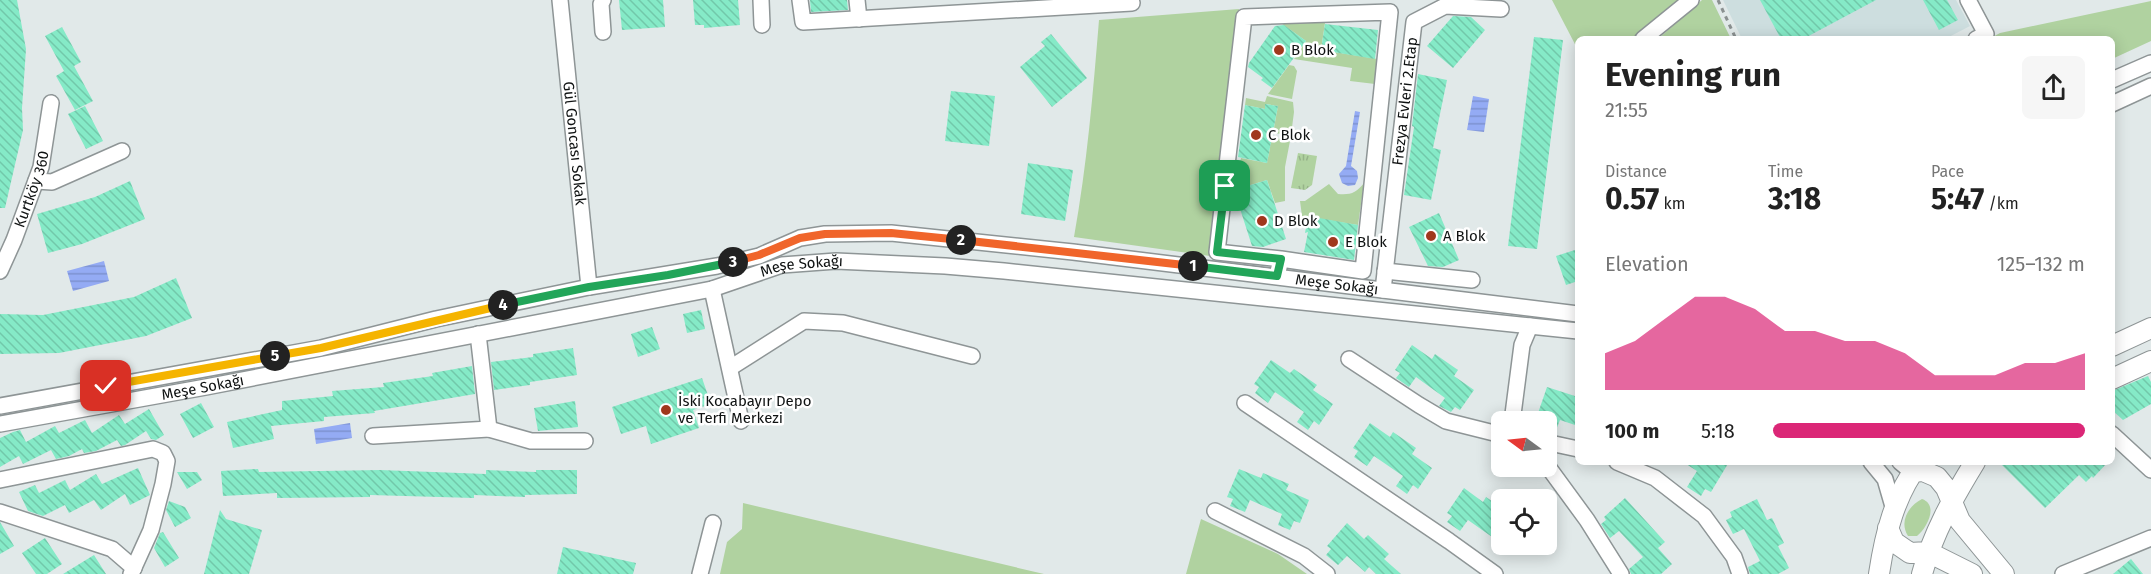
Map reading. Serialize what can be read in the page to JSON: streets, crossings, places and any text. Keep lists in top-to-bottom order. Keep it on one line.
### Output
{"streets":{"street":["Frezya Evleri 2.Etap","Gül Goncası Sokak","Kurtköy 360","Meşe Sokağı"]},"crossings":[["Frezya Evleri 2.Etap","Meşe Sokağı"],["Gül Goncası Sokak","Meşe Sokağı"]],"places":["B Blok","C Blok","D Blok","A Blok","E Blok","İski Kocabayır Depo ve Terfi Merkezi"],"north":"left","page":{"heading":["Evening run","21:55"],"stats":[["Distance","0.57 km"],["Time","3:18"],["Pace","5:47 /km"]],"pins":["2","3","1","4","5"],"chart":["Elevation","125–132 m"],"list":[{"name":"100 m","note":"5:18"}]}}
